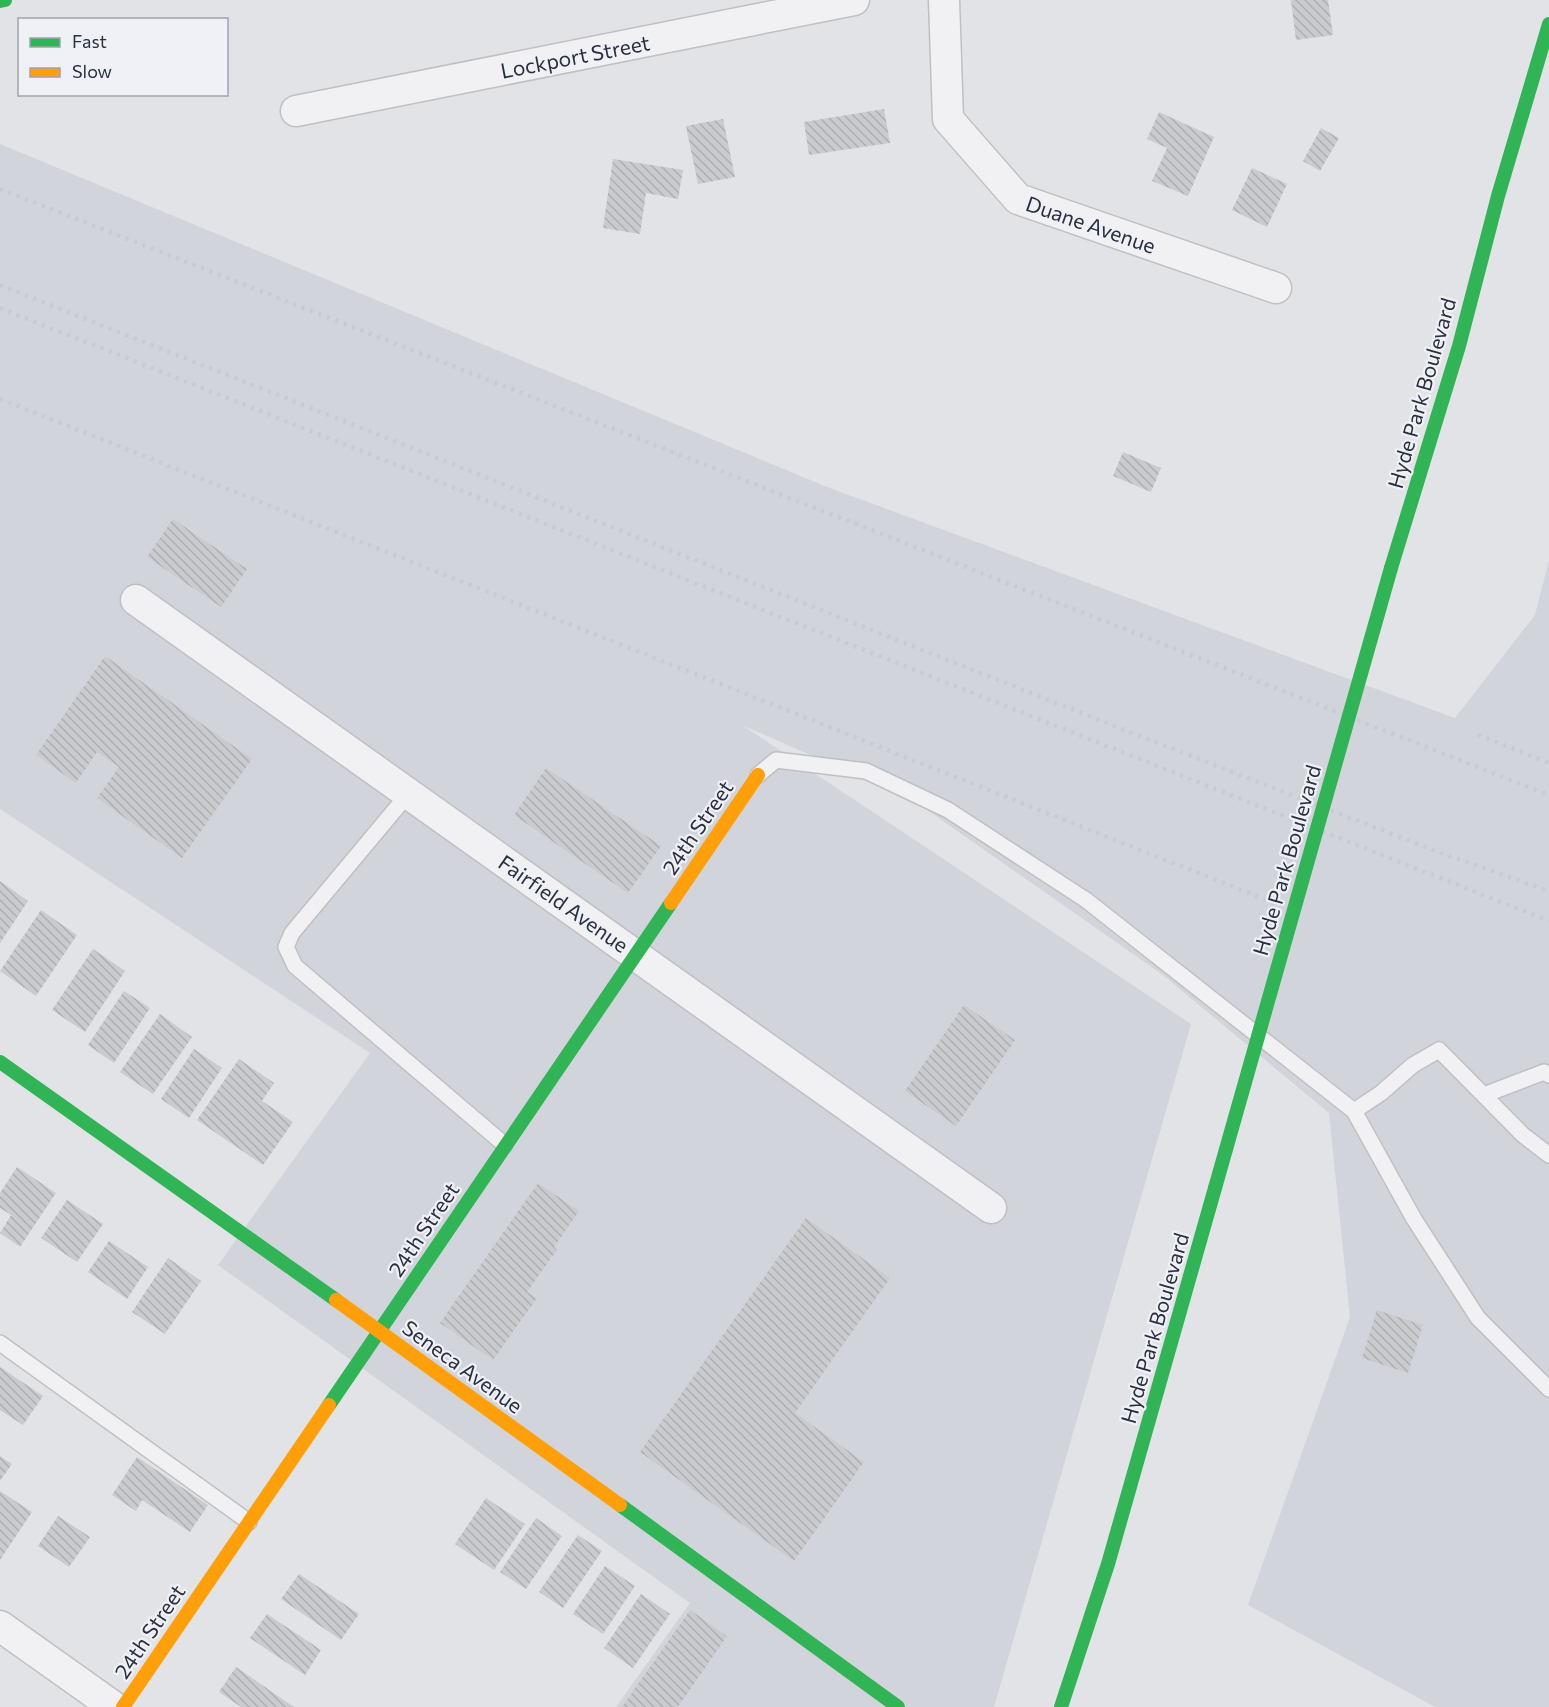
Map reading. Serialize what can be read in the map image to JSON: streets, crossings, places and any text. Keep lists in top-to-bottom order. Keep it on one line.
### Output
{"streets":{"street":["Lockport Street","Duane Avenue","Hyde Park Boulevard","24th Street","Fairfield Avenue","Seneca Avenue"]},"crossings":[["24th Street","Fairfield Avenue"],["24th Street","Seneca Avenue"]],"legend":["Fast","Slow"]}
